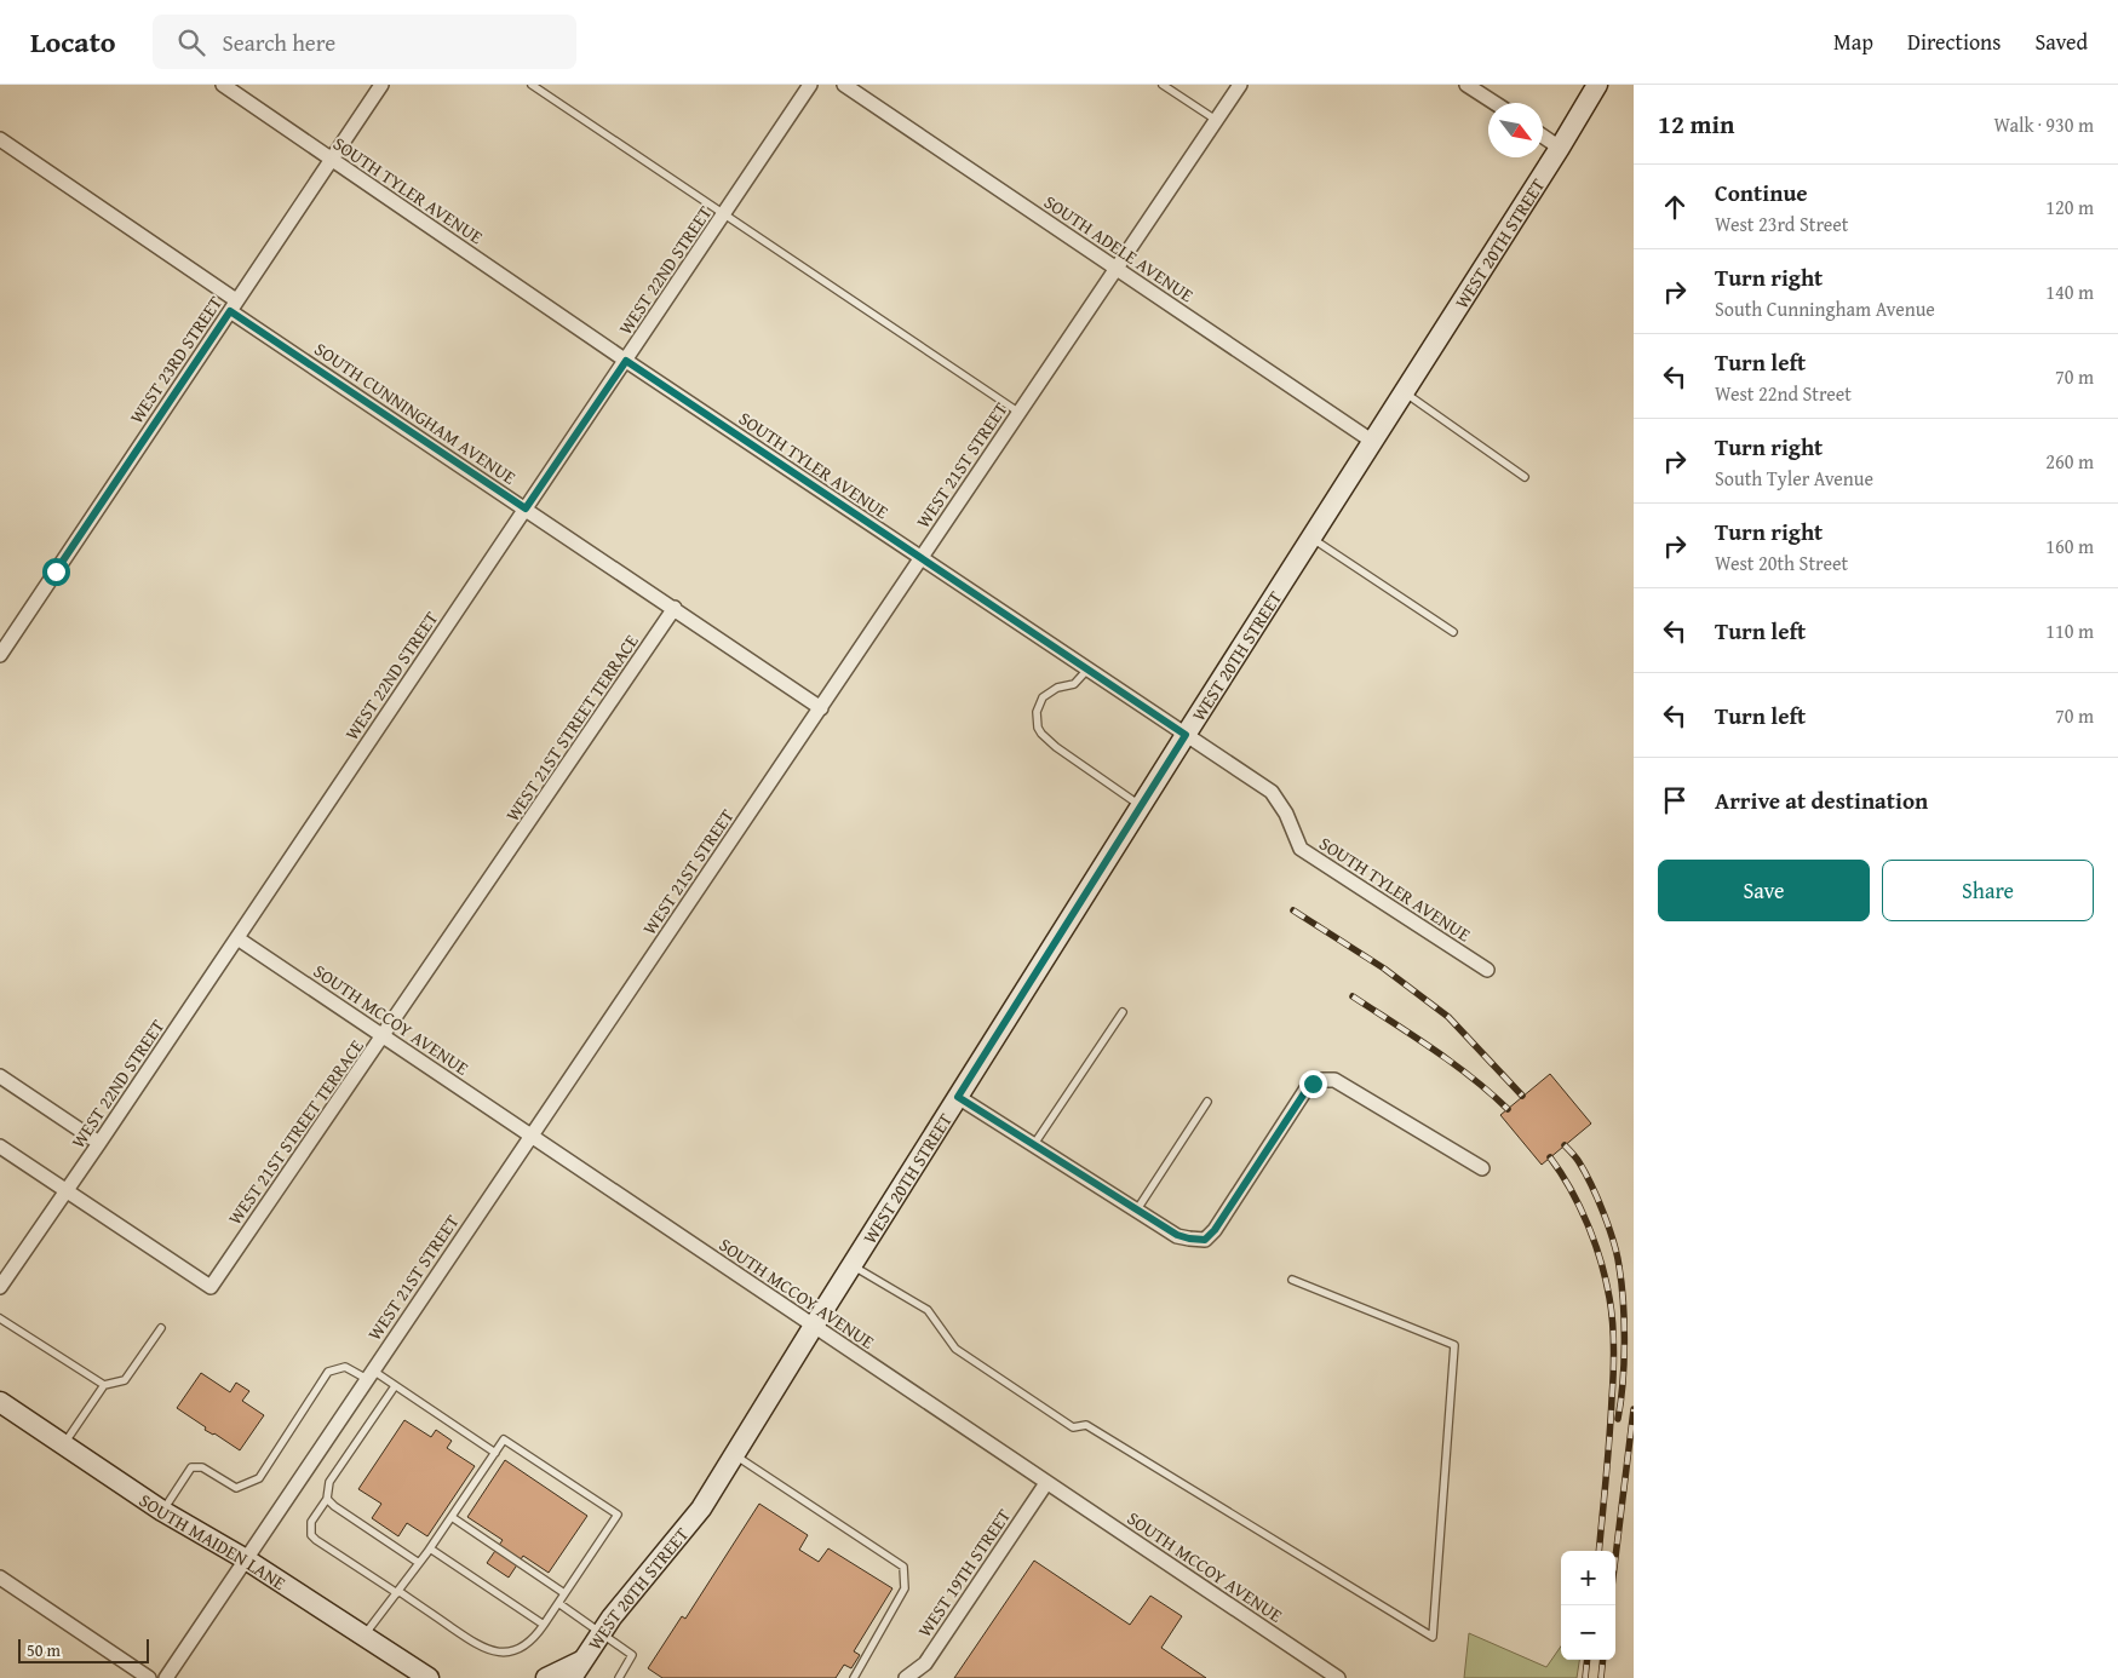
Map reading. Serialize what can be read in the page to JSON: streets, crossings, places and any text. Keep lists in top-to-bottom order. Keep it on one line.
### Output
{"streets":{"main road":["WEST 20TH STREET","SOUTH MAIDEN LANE"],"street":["SOUTH TYLER AVENUE","SOUTH ADELE AVENUE","WEST 22ND STREET","WEST 23RD STREET","SOUTH CUNNINGHAM AVENUE","WEST 21ST STREET","WEST 21ST STREET TERRACE","SOUTH MCCOY AVENUE","WEST 19TH STREET"]},"crossings":[["SOUTH TYLER AVENUE","WEST 20TH STREET"],["SOUTH TYLER AVENUE","WEST 22ND STREET"],["SOUTH TYLER AVENUE","WEST 23RD STREET"],["SOUTH TYLER AVENUE","WEST 21ST STREET"],["WEST 20TH STREET","SOUTH ADELE AVENUE"],["WEST 20TH STREET","SOUTH MCCOY AVENUE"],["SOUTH ADELE AVENUE","WEST 21ST STREET"],["WEST 22ND STREET","SOUTH CUNNINGHAM AVENUE"],["WEST 22ND STREET","WEST 21ST STREET TERRACE"],["WEST 22ND STREET","SOUTH MCCOY AVENUE"],["WEST 23RD STREET","SOUTH CUNNINGHAM AVENUE"],["SOUTH CUNNINGHAM AVENUE","WEST 21ST STREET"],["SOUTH CUNNINGHAM AVENUE","WEST 21ST STREET TERRACE"],["WEST 21ST STREET","SOUTH MCCOY AVENUE"],["WEST 21ST STREET","SOUTH MAIDEN LANE"],["WEST 21ST STREET TERRACE","SOUTH MCCOY AVENUE"],["SOUTH MCCOY AVENUE","WEST 19TH STREET"]],"scale_bar":"50 m","north":"bottom right","page":{"header":"Locato","search":"Search here","nav":["Map","Directions","Saved"],"heading":["12 min","Walk · 930 m"],"list":[["Continue","West 23rd Street","120 m"],["Turn right","South Cunningham Avenue","140 m"],["Turn left","West 22nd Street","70 m"],["Turn right","South Tyler Avenue","260 m"],["Turn right","West 20th Street","160 m"],["Turn left","110 m"],["Turn left","70 m"],"Arrive at destination"],"buttons":["Save","Share"],"map_buttons":["+","−"],"scale":"50 m"}}
